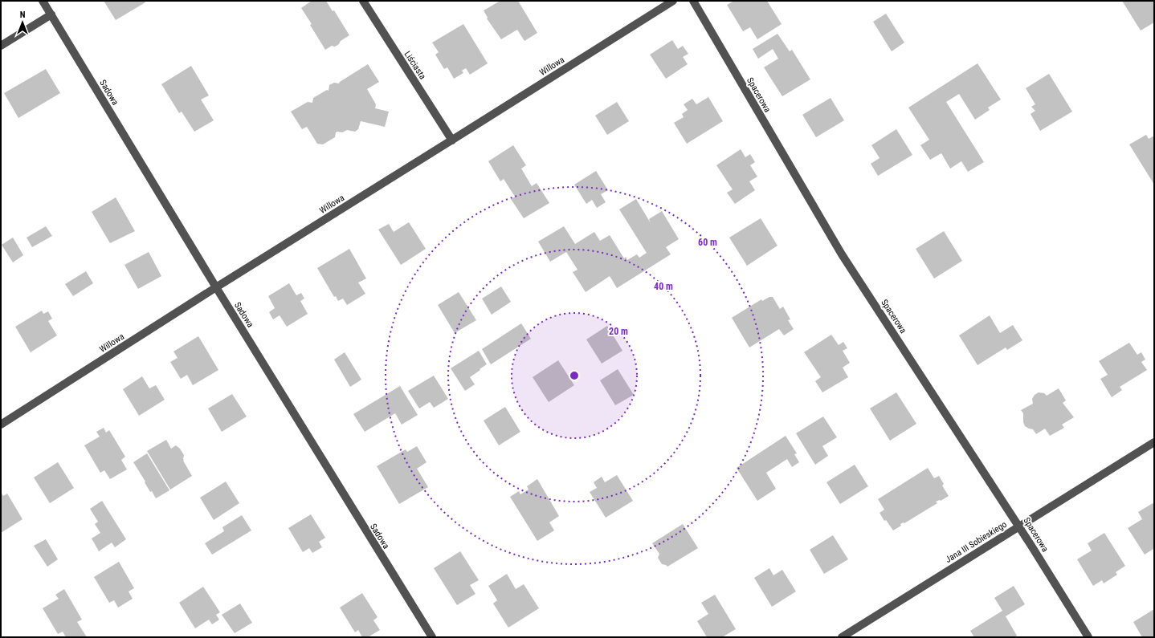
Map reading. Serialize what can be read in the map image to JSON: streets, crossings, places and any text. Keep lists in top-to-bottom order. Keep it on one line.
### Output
{"streets":{"street":["Liściasta","Willowa","Sadowa","Spacerowa","Jana III Sobieskiego"]},"crossings":[["Liściasta","Willowa"],["Willowa","Sadowa"],["Spacerowa","Jana III Sobieskiego"]],"north":"top","rings":["60 m","40 m","20 m"]}
